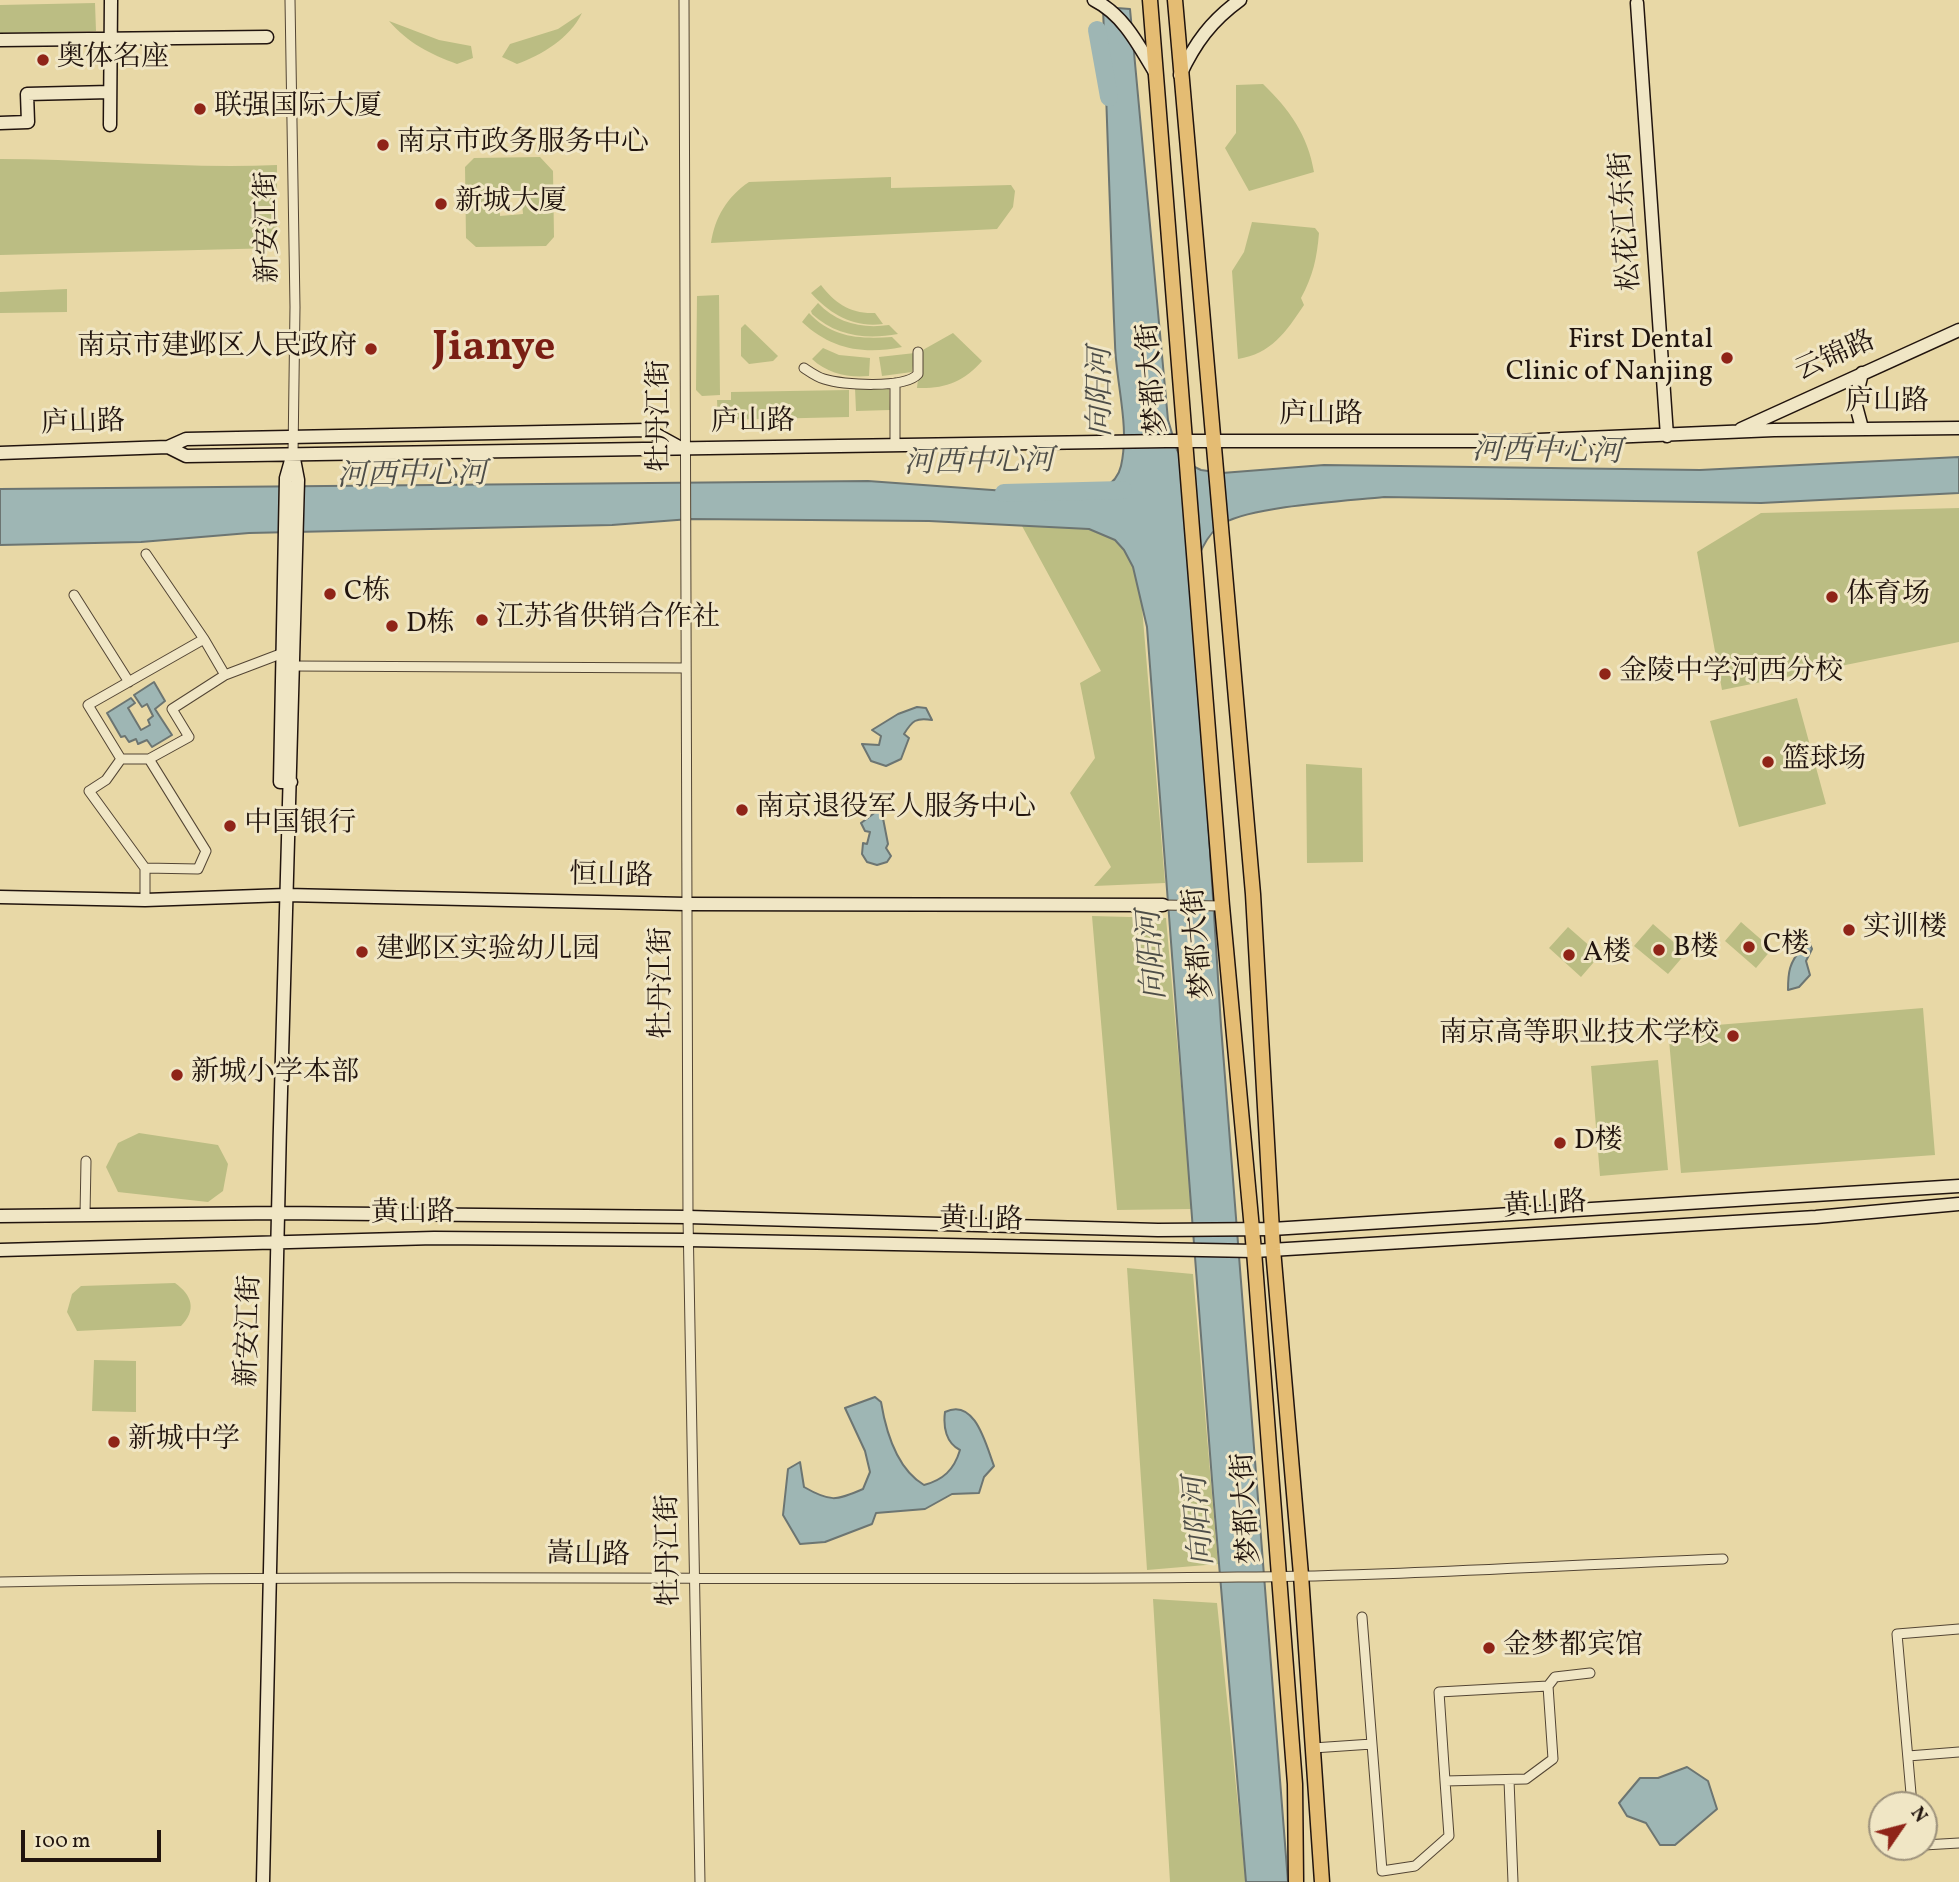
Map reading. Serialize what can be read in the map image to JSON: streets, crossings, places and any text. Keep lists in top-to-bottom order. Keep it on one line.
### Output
{"streets":{"main road":["松花江东街","新安江街","云锦路","梦都大街","庐山路","恒山路","黄山路"],"street":["牡丹江街","嵩山路"]},"crossings":[["松花江东街","庐山路"],["新安江街","庐山路"],["新安江街","恒山路"],["新安江街","黄山路"],["新安江街","嵩山路"],["云锦路","庐山路"],["梦都大街","庐山路"],["梦都大街","恒山路"],["梦都大街","黄山路"],["梦都大街","嵩山路"],["庐山路","牡丹江街"],["牡丹江街","恒山路"],["牡丹江街","黄山路"],["牡丹江街","嵩山路"]],"districts":["Jianye"],"water":["向阳河","河西中心河"],"places":["奥体名座","联强国际大厦","南京市政务服务中心","新城大厦","南京市建邺区人民政府","First Dental Clinic of Nanjing","C栋","体育场","江苏省供销合作社","D栋","金陵中学河西分校","篮球场","南京退役军人服务中心","中国银行","实训楼","C楼","B楼","建邺区实验幼儿园","A楼","南京高等职业技术学校","新城小学本部","D楼","新城中学","金梦都宾馆"],"scale_bar":"100 m","north":"top right"}
